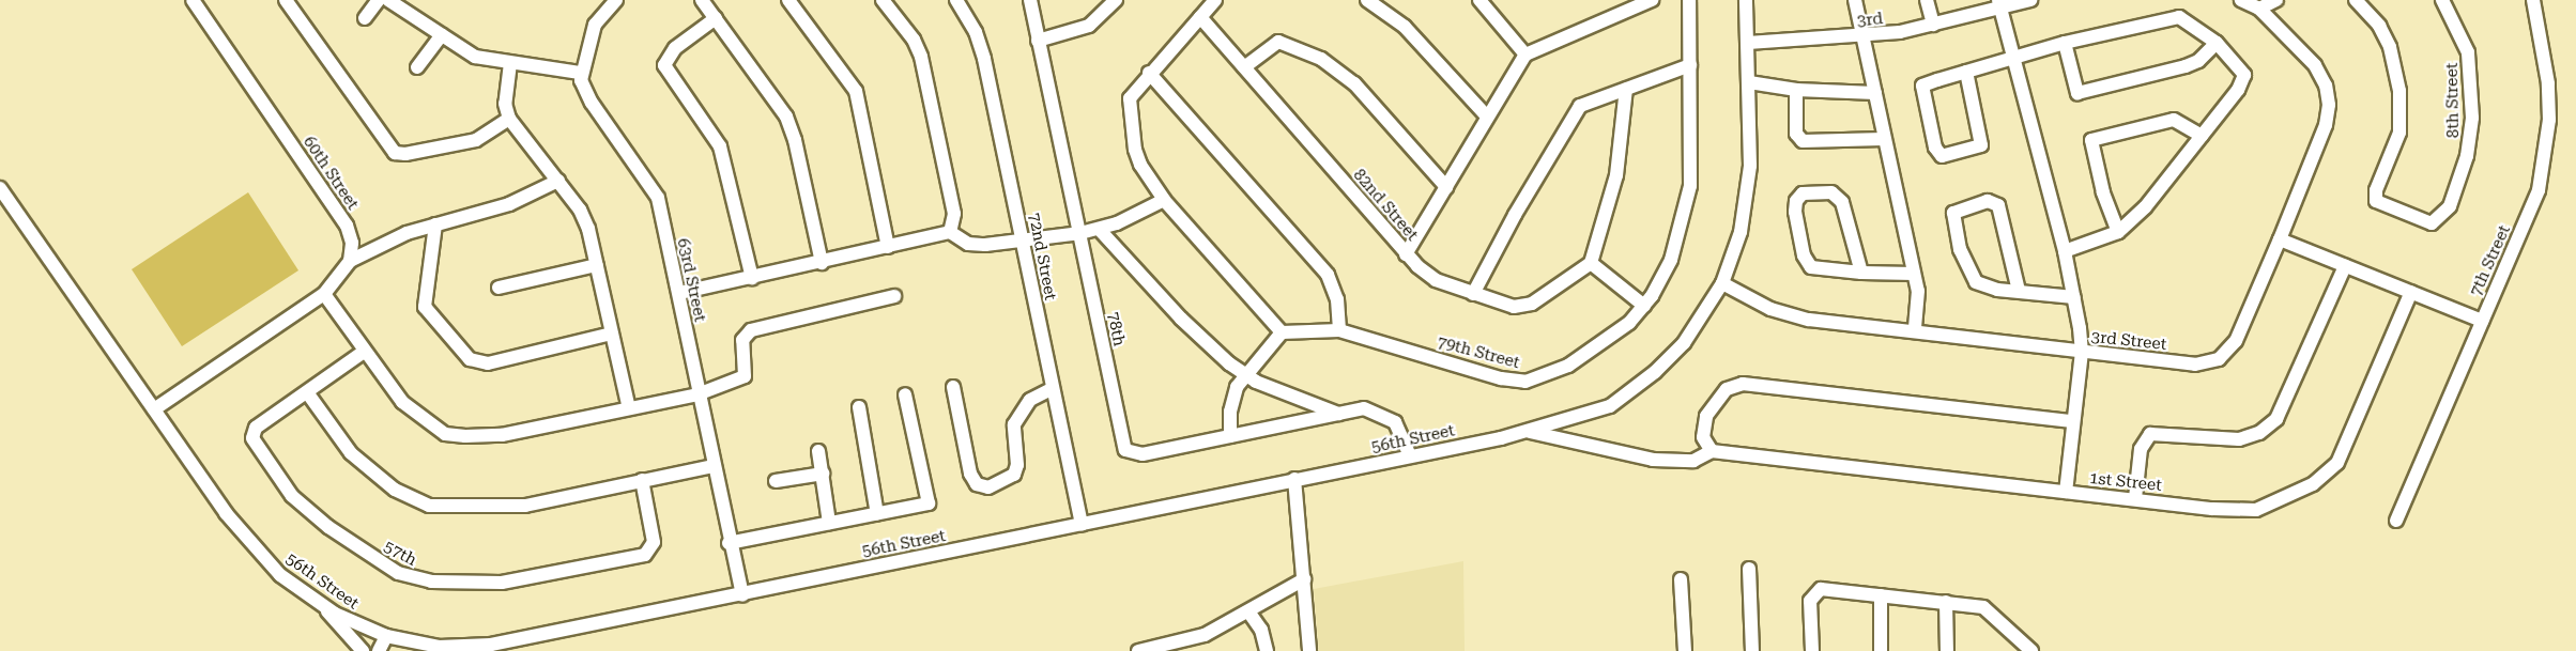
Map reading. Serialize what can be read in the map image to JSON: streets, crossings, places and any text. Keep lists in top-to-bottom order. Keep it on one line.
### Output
{"streets":{"street":["3rd","8th Street","60th Street","82nd Street","72nd Street","7th Street","63rd Street","78th","3rd Street","79th Street","56th Street","1st Street","57th"]},"crossings":[["3rd","56th Street"],["72nd Street","56th Street"],["63rd Street","56th Street"],["78th","56th Street"],["3rd Street","56th Street"]]}
